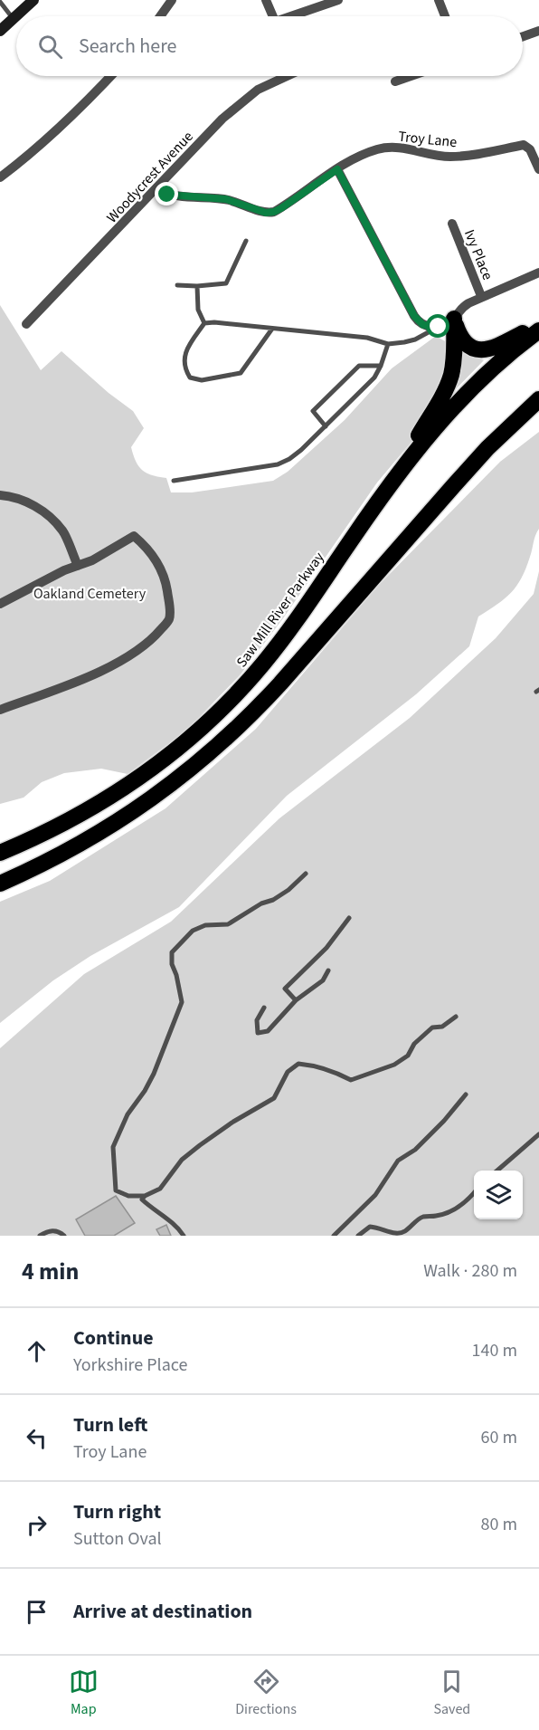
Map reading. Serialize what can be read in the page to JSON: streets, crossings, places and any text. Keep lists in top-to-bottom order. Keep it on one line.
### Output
{"streets":{"highway":["Saw Mill River Parkway"],"street":["Troy Lane","Woodycrest Avenue","Ivy Place"]},"crossings":[["Troy Lane","Woodycrest Avenue"]],"parks":["Oakland Cemetery"],"page":{"search":"Search here","heading":["4 min","Walk · 280 m"],"list":[["Continue","Yorkshire Place","140 m"],["Turn left","Troy Lane","60 m"],["Turn right","Sutton Oval","80 m"],"Arrive at destination"],"nav":["Map","Directions","Saved"]}}
